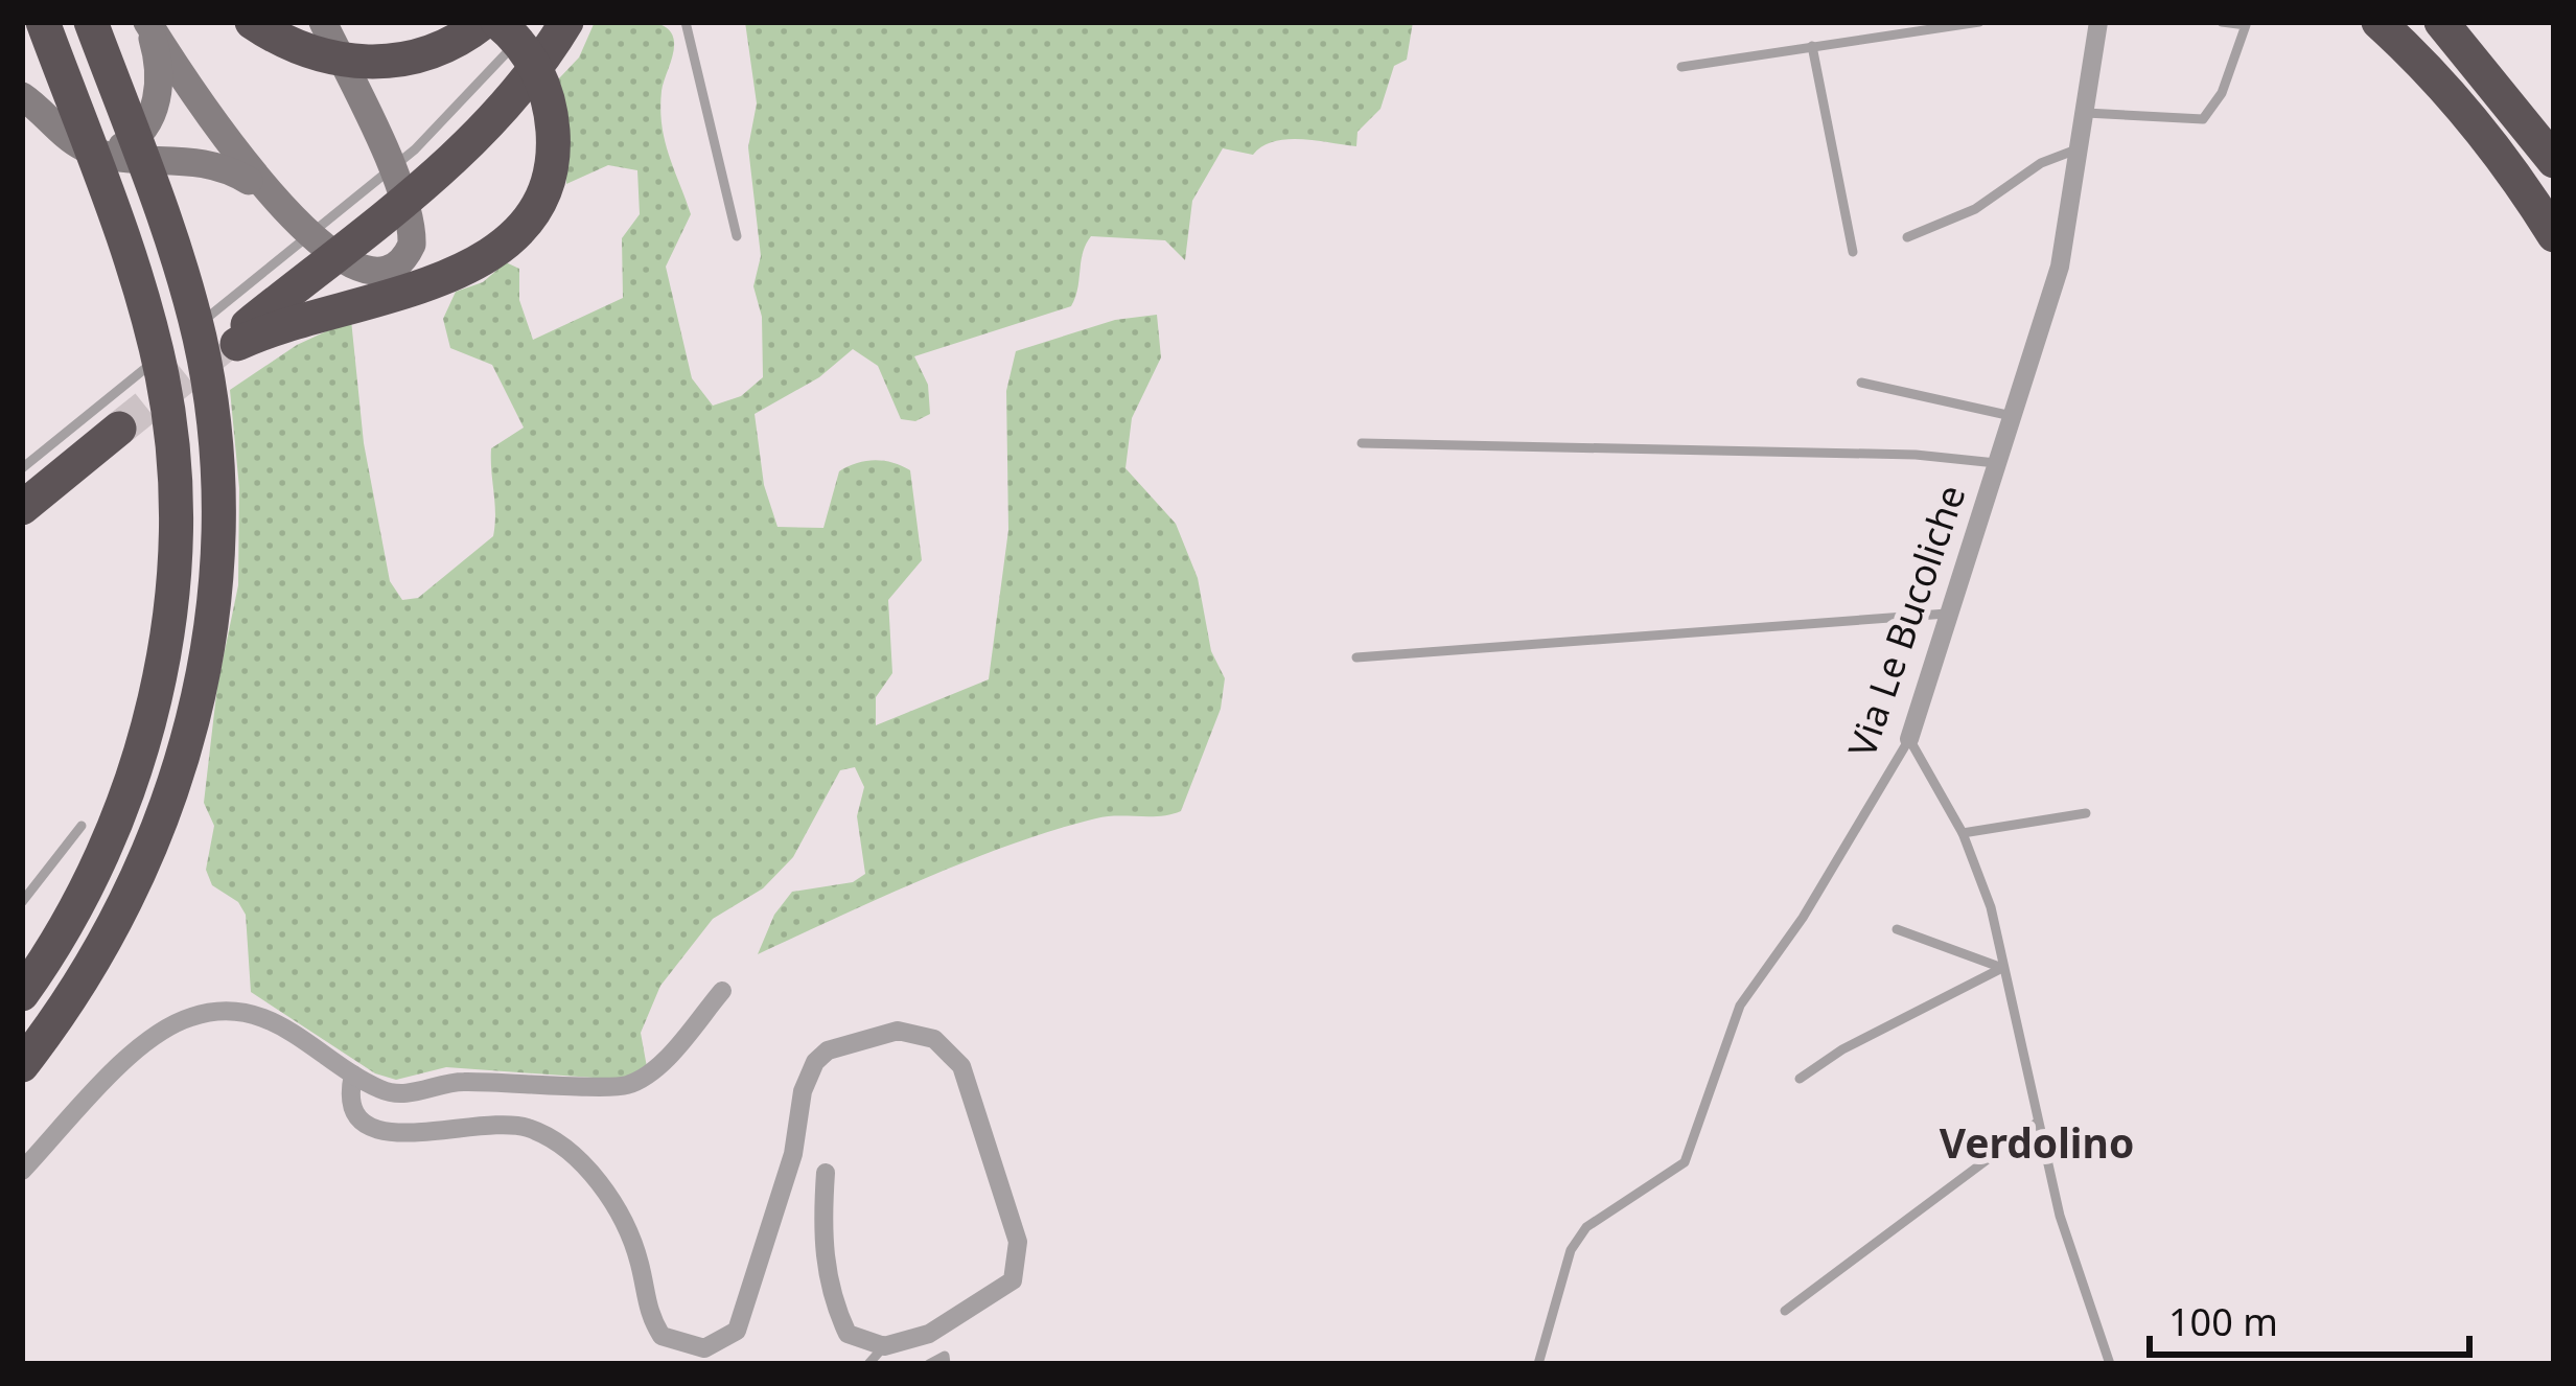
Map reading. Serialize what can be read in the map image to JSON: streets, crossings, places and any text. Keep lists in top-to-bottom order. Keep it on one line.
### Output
{"streets":{"street":["Via Le Bucoliche"]},"districts":["Verdolino"],"scale_bar":"100 m"}
